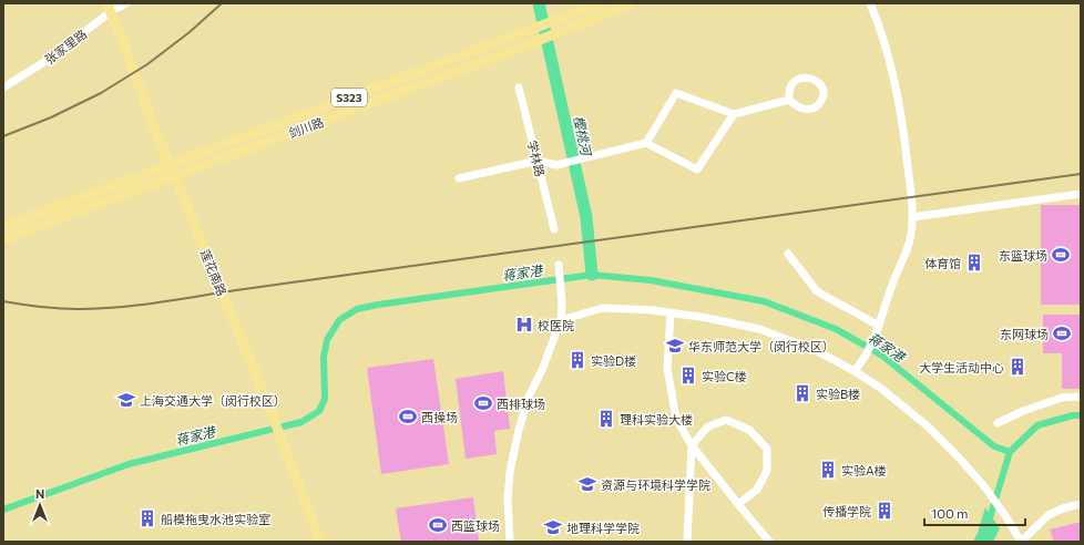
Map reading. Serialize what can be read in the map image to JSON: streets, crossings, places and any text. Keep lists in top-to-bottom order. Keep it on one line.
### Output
{"streets":{"main road":["S323","剑川路","莲花南路"],"street":["张家里路","学林路"]},"crossings":[["张家里路","莲花南路"],["剑川路","莲花南路"]],"water":["樱桃河","蒋家港"],"places":{"sports":["东篮球场","东网球场","西排球场","西操场","西篮球场"],"building":["体育馆","实验D楼","大学生活动中心","实验C楼","实验B楼","理科实验大楼","实验A楼","传播学院","船模拖曳水池实验室"],"hospital":["校医院"],"school or university":["华东师范大学（闵行校区）","上海交通大学（闵行校区）","资源与环境科学学院","地理科学学院"]},"scale_bar":"100 m","north":"top"}
